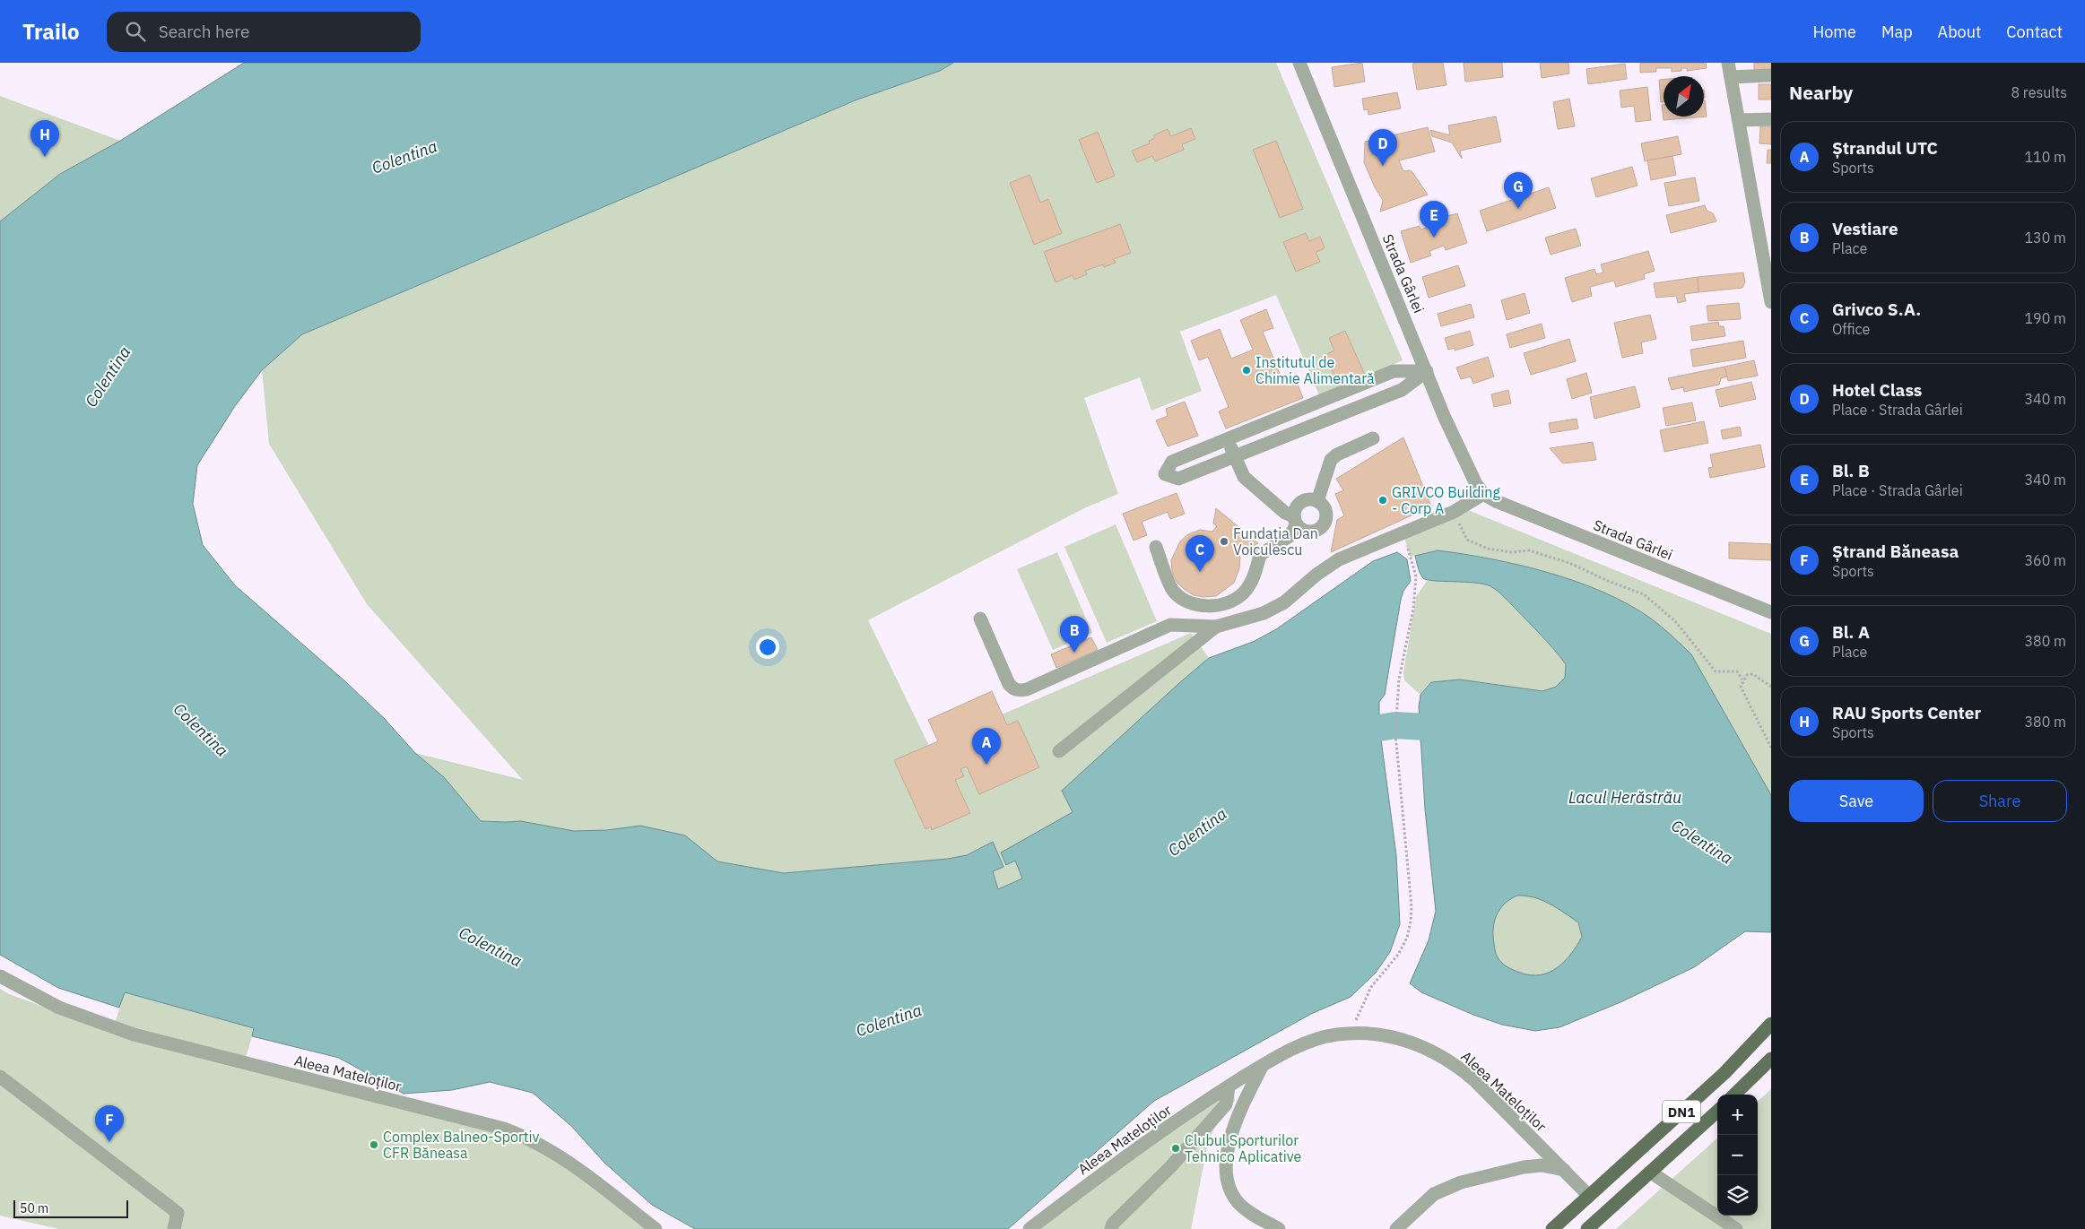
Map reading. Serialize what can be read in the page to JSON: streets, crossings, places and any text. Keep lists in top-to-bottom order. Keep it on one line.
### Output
{"streets":{"main road":["DN1"],"street":["Strada Gârlei","Aleea Mateloților"]},"crossings":[["Aleea Mateloților","DN1"]],"water":["Colentina","Lacul Herăstrău"],"places":["Institutul de Chimie Alimentară","GRIVCO Building - Corp A","Fundația Dan Voiculescu","Complex Balneo-Sportiv CFR Băneasa","Clubul Sporturilor Tehnico Aplicative"],"scale_bar":"50 m","north":"top right","page":{"header":"Trailo","search":"Search here","nav":["Home","Map","About","Contact"],"heading":["Nearby","8 results"],"pins":["H","D","G","E","C","B","A","F"],"list":[{"mark":"A","name":"Ștrandul UTC","note":"Sports","value":"110 m"},{"mark":"B","name":"Vestiare","note":"Place","value":"130 m"},{"mark":"C","name":"Grivco S.A.","note":"Office","value":"190 m"},{"mark":"D","name":"Hotel Class","note":"Place · Strada Gârlei","value":"340 m"},{"mark":"E","name":"Bl. B","note":"Place · Strada Gârlei","value":"340 m"},{"mark":"F","name":"Ștrand Băneasa","note":"Sports","value":"360 m"},{"mark":"G","name":"Bl. A","note":"Place","value":"380 m"},{"mark":"H","name":"RAU Sports Center","note":"Sports","value":"380 m"}],"buttons":["Save","Share"],"map_buttons":["+","−"],"scale":"50 m"}}
